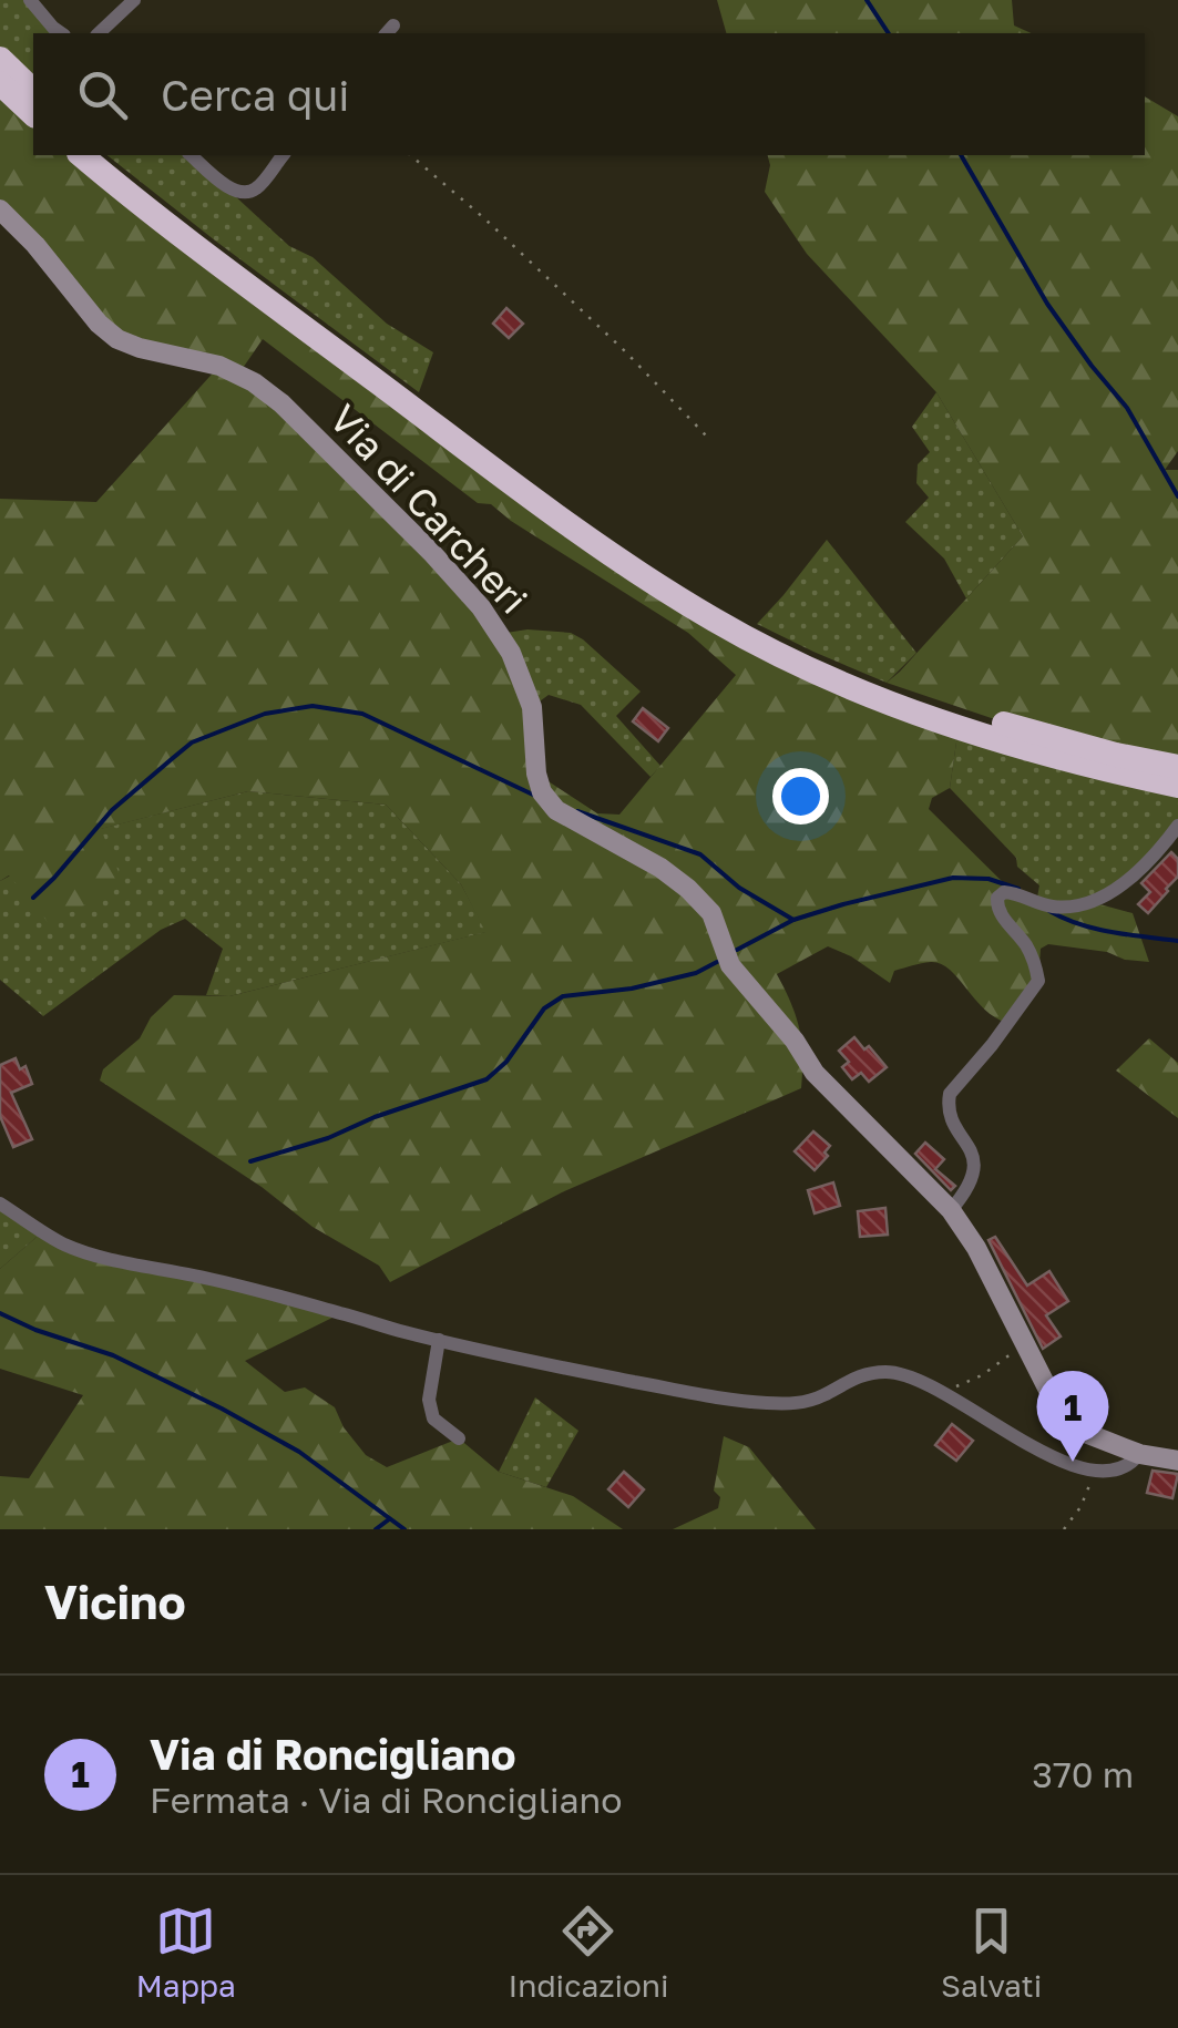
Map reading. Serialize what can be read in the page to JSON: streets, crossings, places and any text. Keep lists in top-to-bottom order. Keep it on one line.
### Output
{"streets":{"street":["Via di Carcheri"]},"page":{"search":"Cerca qui","pins":"1","heading":"Vicino","list":[{"mark":"1","name":"Via di Roncigliano","note":"Fermata · Via di Roncigliano","value":"370 m"}],"nav":["Mappa","Indicazioni","Salvati"]}}
